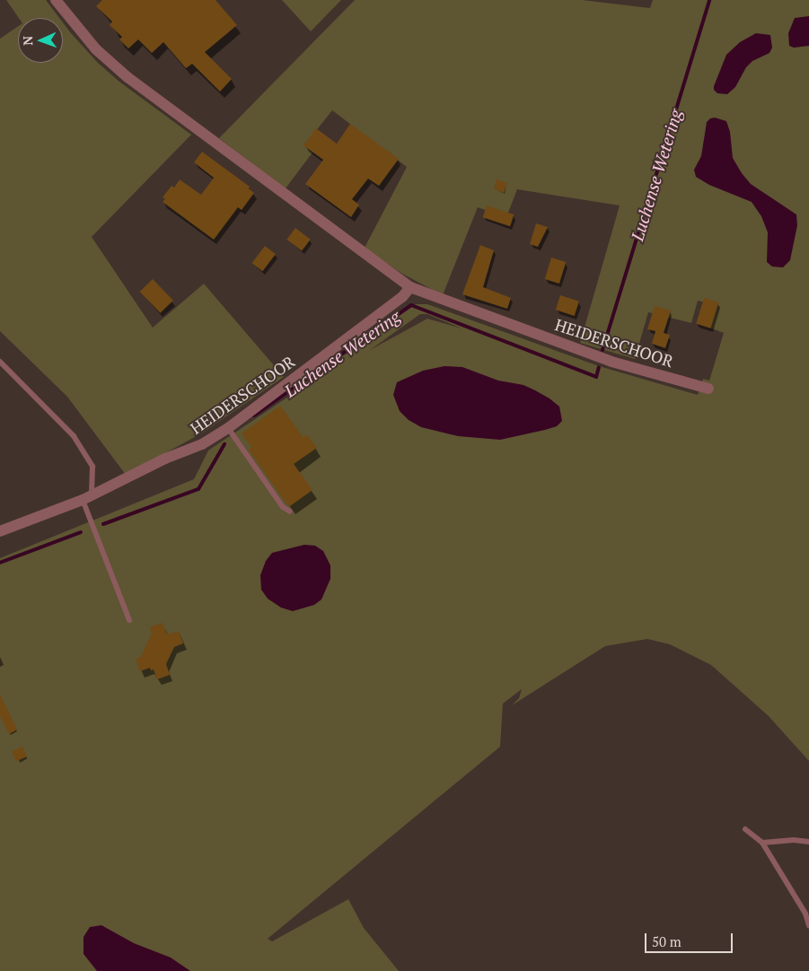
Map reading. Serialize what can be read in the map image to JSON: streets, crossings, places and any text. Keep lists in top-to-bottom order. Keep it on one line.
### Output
{"streets":{"street":["HEIDERSCHOOR"]},"water":["Luchense Wetering"],"scale_bar":"50 m","north":"left"}
